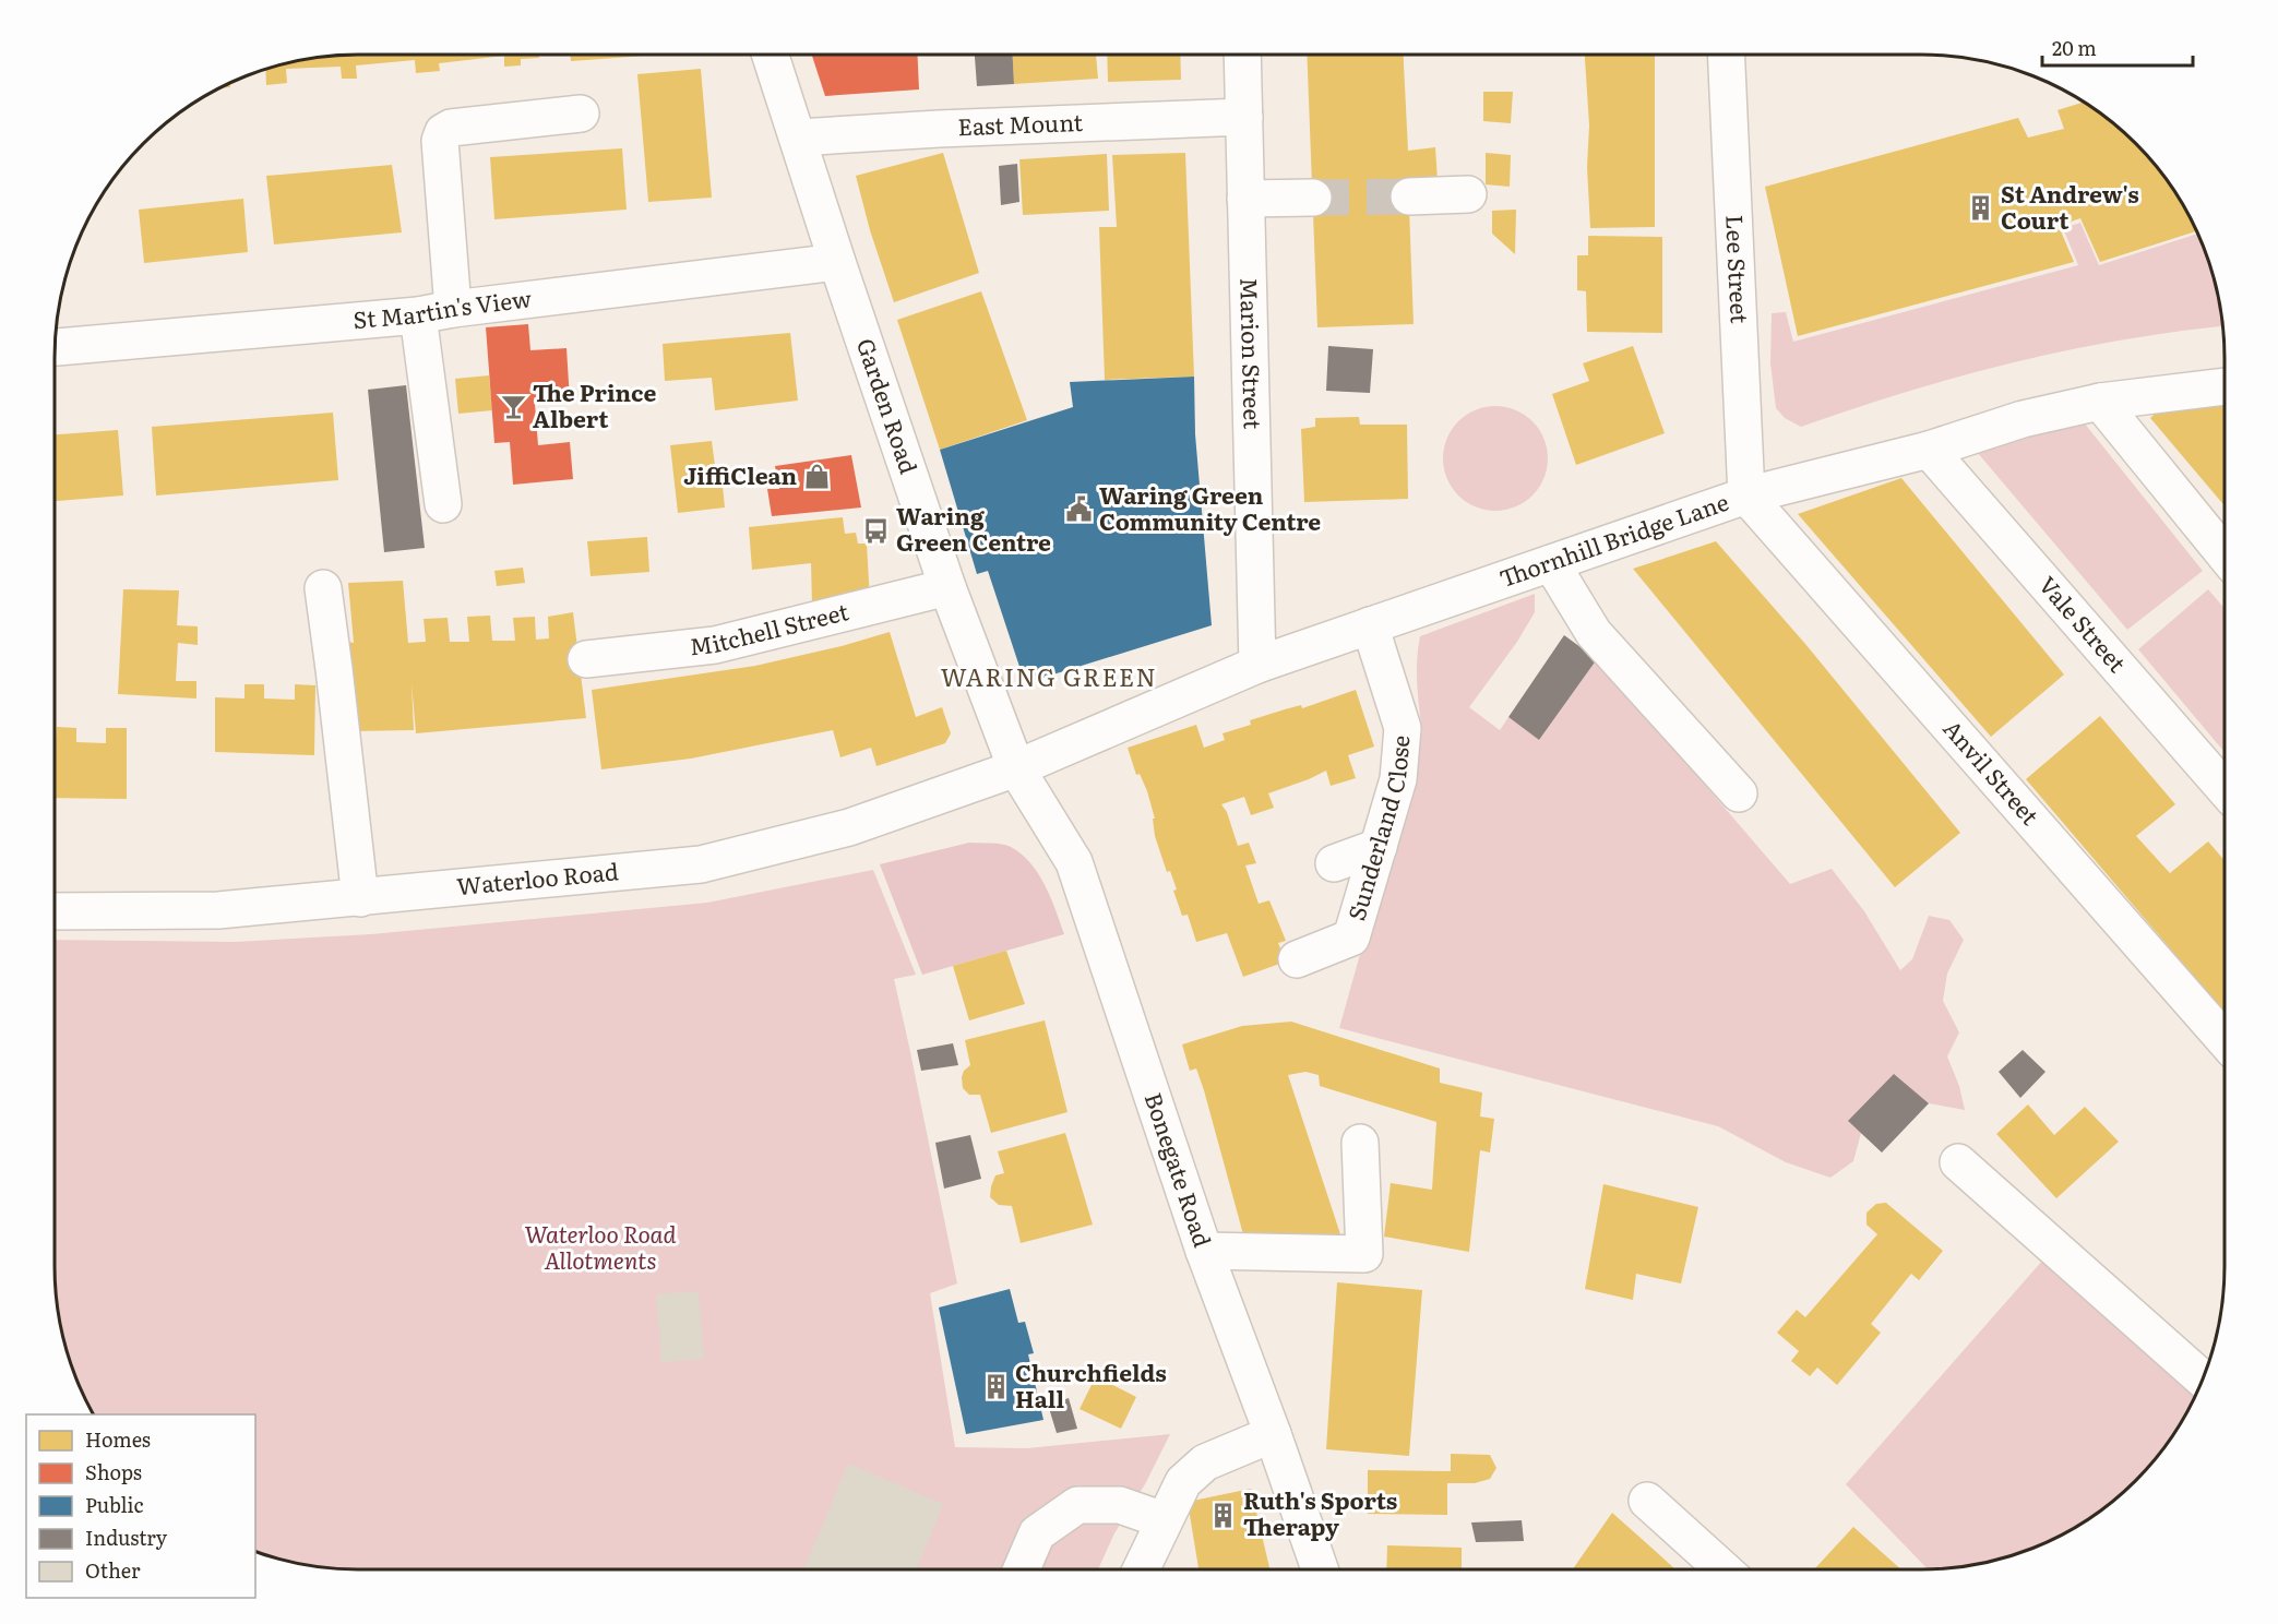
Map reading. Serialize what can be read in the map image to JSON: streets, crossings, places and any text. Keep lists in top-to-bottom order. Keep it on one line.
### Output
{"streets":{"street":["East Mount","Lee Street","St Martin's View","Marion Street","Garden Road","Thornhill Bridge Lane","Vale Street","Mitchell Street","Anvil Street","Sunderland Close","Waterloo Road","Bonegate Road"]},"crossings":[["East Mount","Marion Street"],["East Mount","Garden Road"],["Lee Street","Thornhill Bridge Lane"],["Lee Street","Anvil Street"],["St Martin's View","Garden Road"],["Marion Street","Thornhill Bridge Lane"],["Garden Road","Thornhill Bridge Lane"],["Garden Road","Mitchell Street"],["Garden Road","Waterloo Road"],["Garden Road","Bonegate Road"],["Thornhill Bridge Lane","Vale Street"],["Thornhill Bridge Lane","Anvil Street"],["Thornhill Bridge Lane","Sunderland Close"],["Thornhill Bridge Lane","Waterloo Road"],["Thornhill Bridge Lane","Bonegate Road"],["Waterloo Road","Bonegate Road"]],"districts":["WARING GREEN"],"parks":["Waterloo Road Allotments"],"places":{"building":["St Andrew's Court","Churchfields Hall","Ruth's Sports Therapy"],"bar":["The Prince Albert"],"shop":["JiffiClean"],"public building":["Waring Green Community Centre"],"bus stop":["Waring Green Centre"]},"legend":["Homes","Shops","Public","Industry","Other"],"scale_bar":"20 m"}
